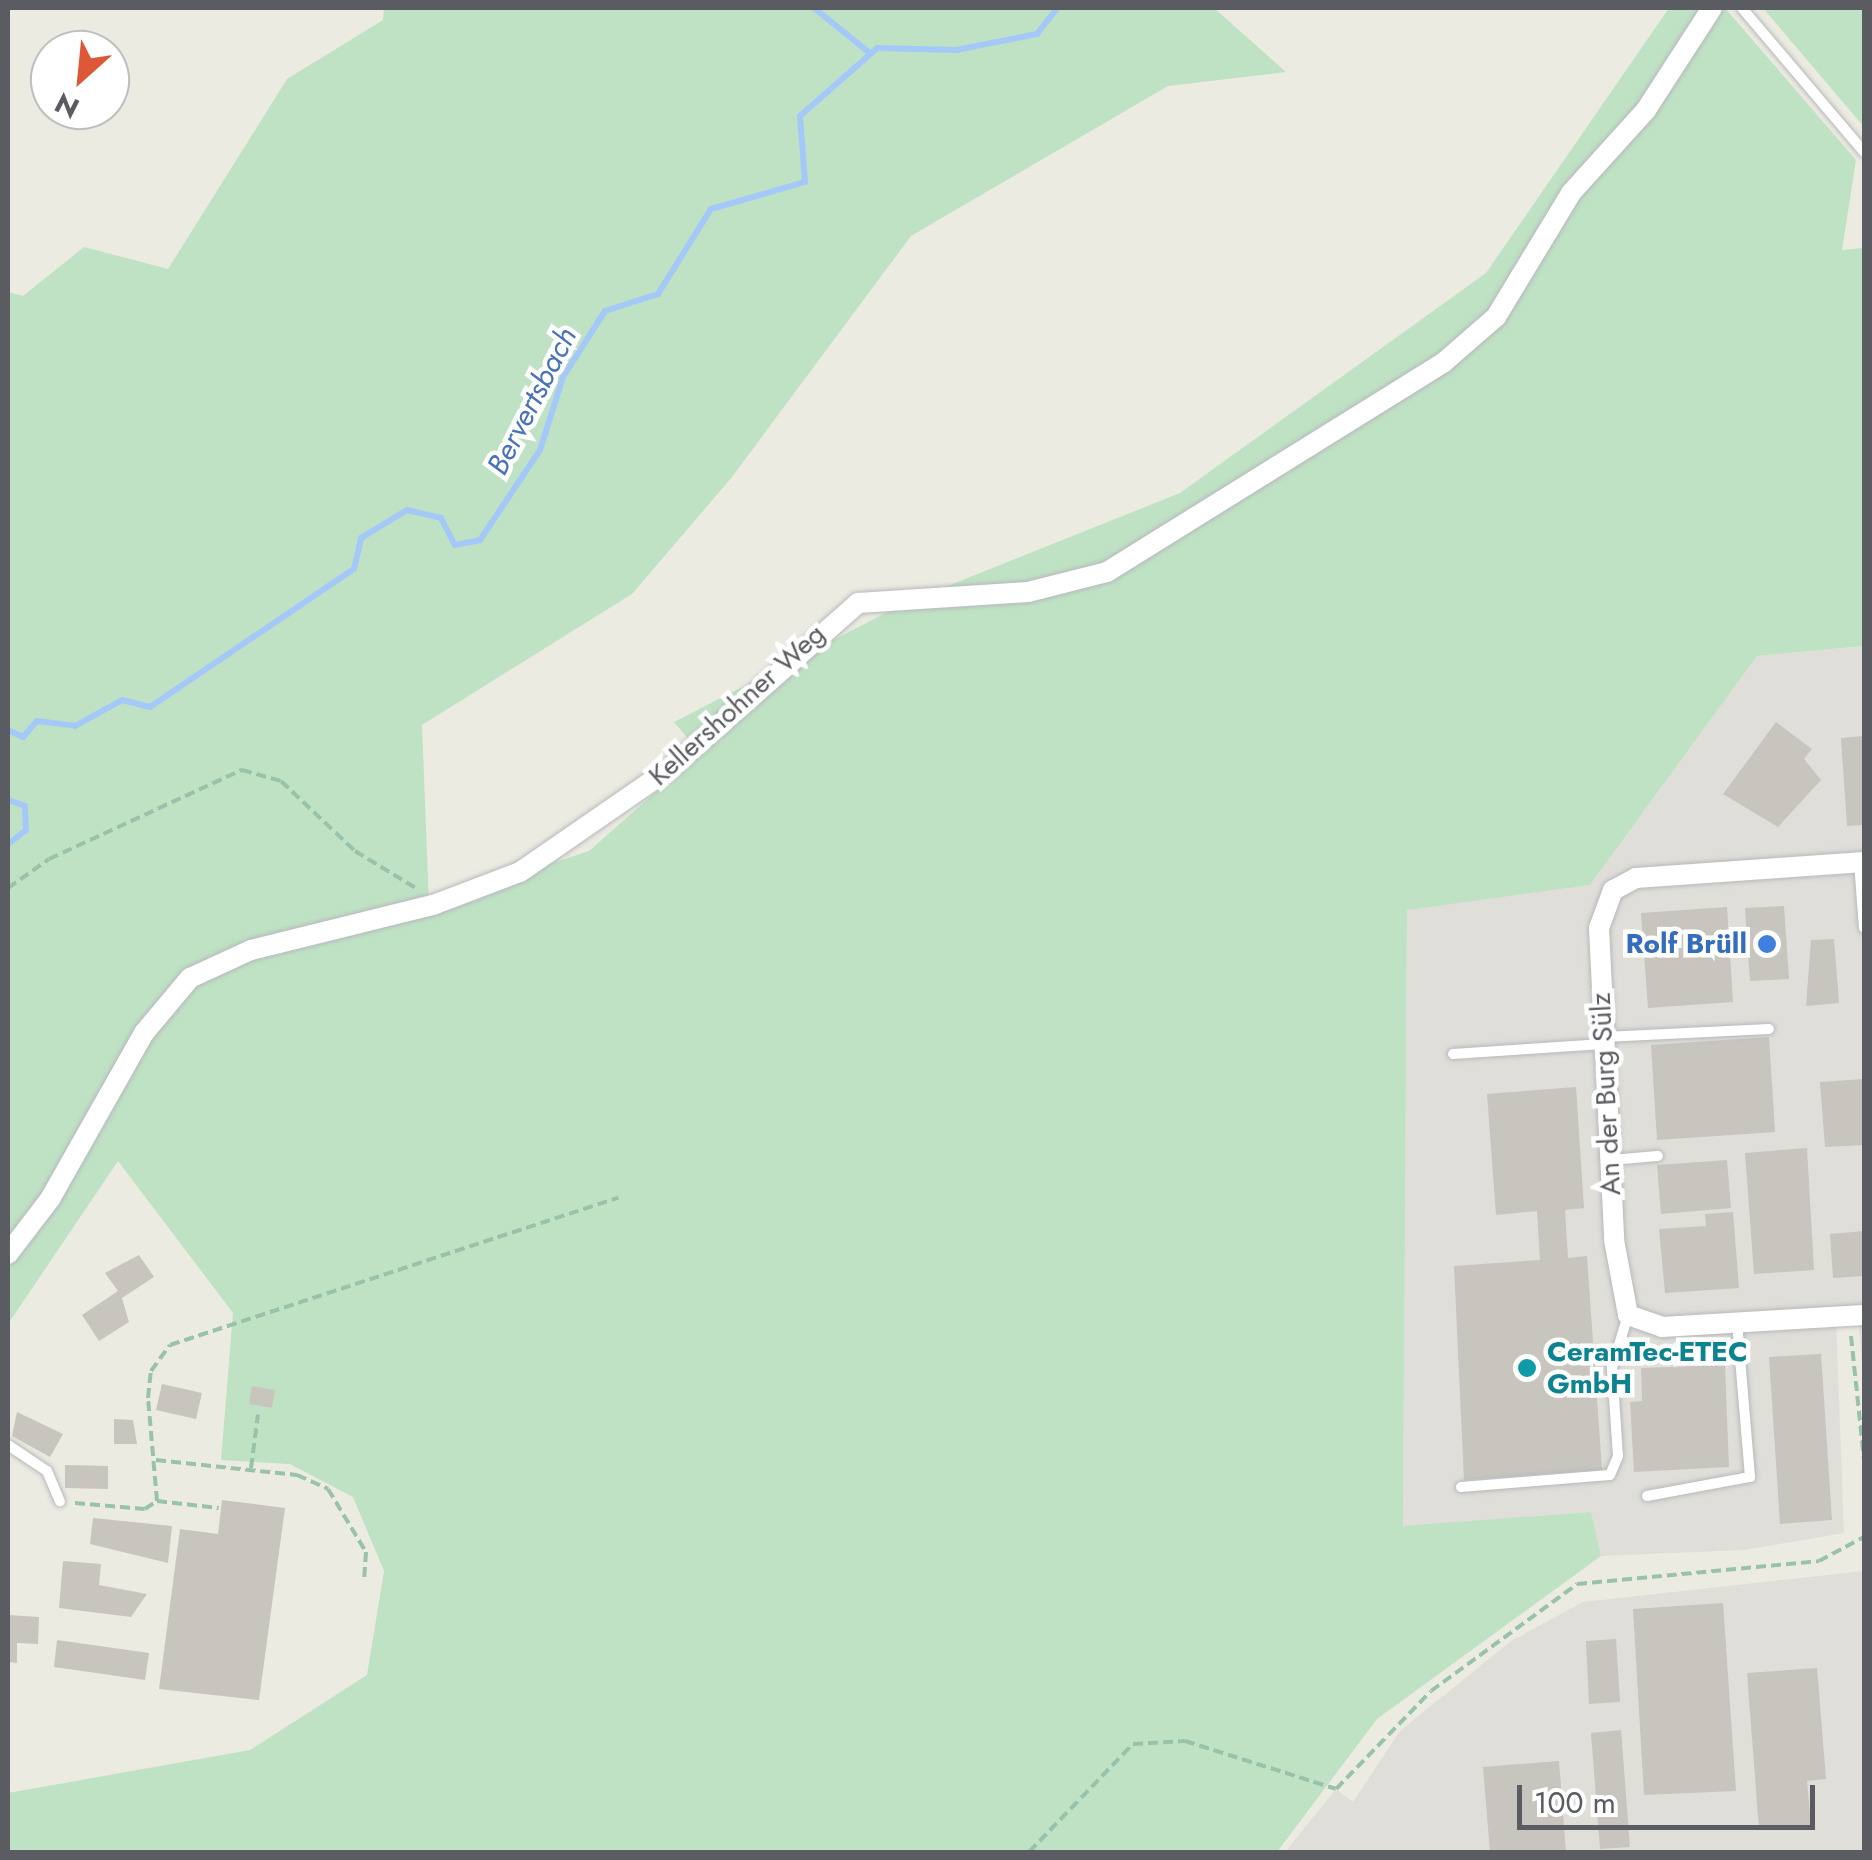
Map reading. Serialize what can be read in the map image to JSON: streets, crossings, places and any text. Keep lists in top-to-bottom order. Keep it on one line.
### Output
{"streets":{"street":["Kellershohner Weg","An der Burg Sülz"]},"water":["Bervertsbach"],"places":["Rolf Brüll","CeramTec-ETEC GmbH"],"scale_bar":"100 m","north":"bottom left"}
